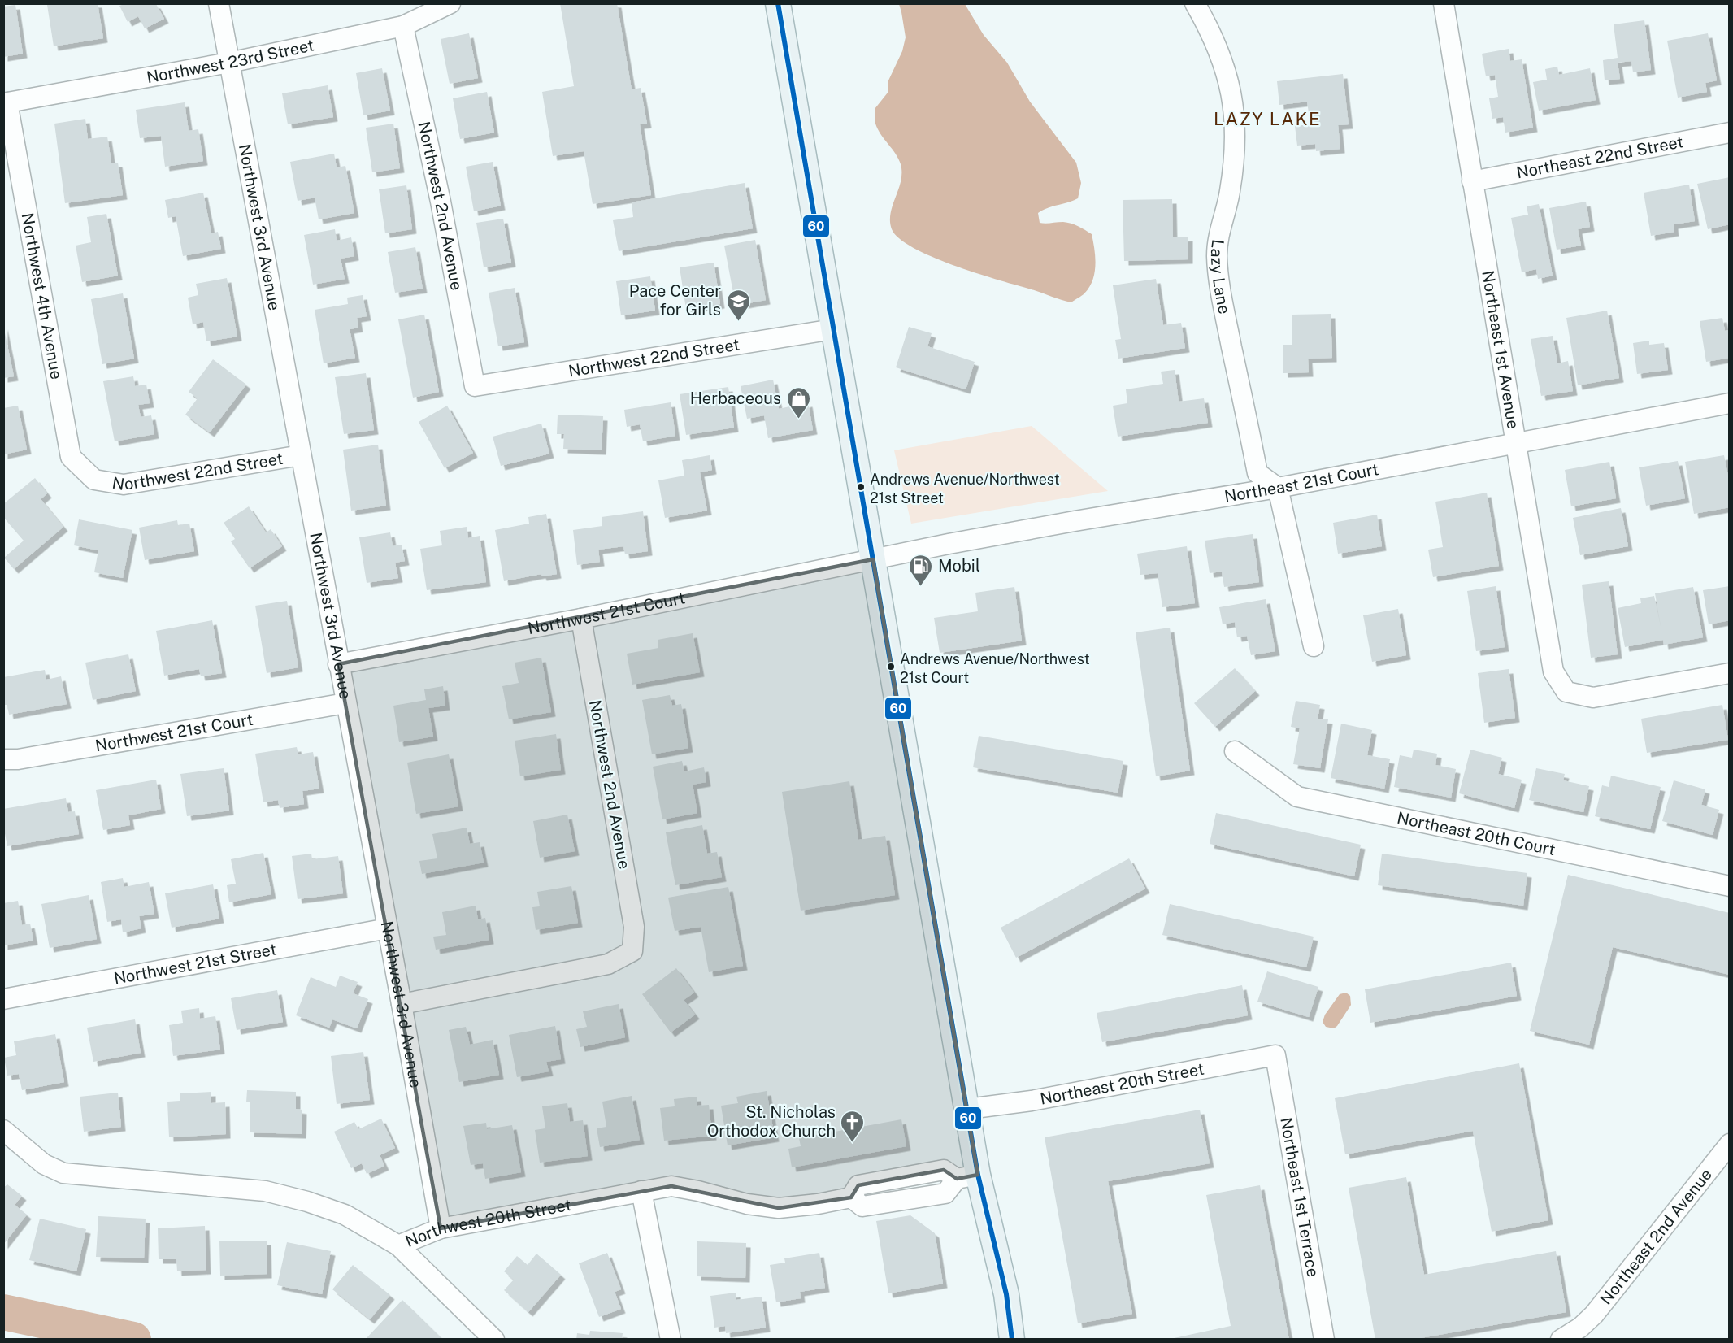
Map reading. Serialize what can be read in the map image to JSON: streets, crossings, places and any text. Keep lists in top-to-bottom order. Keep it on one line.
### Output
{"streets":{"street":["Northwest 23rd Street","Northeast 22nd Street","Northwest 2nd Avenue","Northwest 3rd Avenue","Lazy Lane","Northwest 4th Avenue","Northeast 1st Avenue","Northwest 22nd Street","Northeast 21st Court","Northwest 21st Court","Northeast 20th Court","Northwest 21st Street","Northeast 20th Street","Northeast 1st Terrace","Northwest 20th Street","Northeast 2nd Avenue"]},"crossings":[["Northwest 23rd Street","Northwest 2nd Avenue"],["Northwest 23rd Street","Northwest 3rd Avenue"],["Northwest 23rd Street","Northwest 4th Avenue"],["Northeast 22nd Street","Northeast 1st Avenue"],["Northwest 2nd Avenue","Northwest 3rd Avenue"],["Northwest 2nd Avenue","Northwest 22nd Street"],["Northwest 2nd Avenue","Northwest 21st Court"],["Northwest 3rd Avenue","Northwest 22nd Street"],["Northwest 3rd Avenue","Northwest 21st Court"],["Northwest 3rd Avenue","Northwest 21st Street"],["Northwest 3rd Avenue","Northwest 20th Street"],["Lazy Lane","Northeast 21st Court"],["Northwest 4th Avenue","Northwest 22nd Street"],["Northeast 1st Avenue","Northeast 21st Court"],["Northeast 21st Court","Northwest 21st Court"],["Northeast 20th Street","Northeast 1st Terrace"]],"districts":["LAZY LAKE"],"places":{"school or university":["Pace Center for Girls"],"shop":["Herbaceous"],"other":["Andrews Avenue/Northwest 21st Street","Andrews Avenue/Northwest 21st Court"],"fuel station":["Mobil"],"church":["St. Nicholas Orthodox Church"]},"lines":["transit line 60"]}
